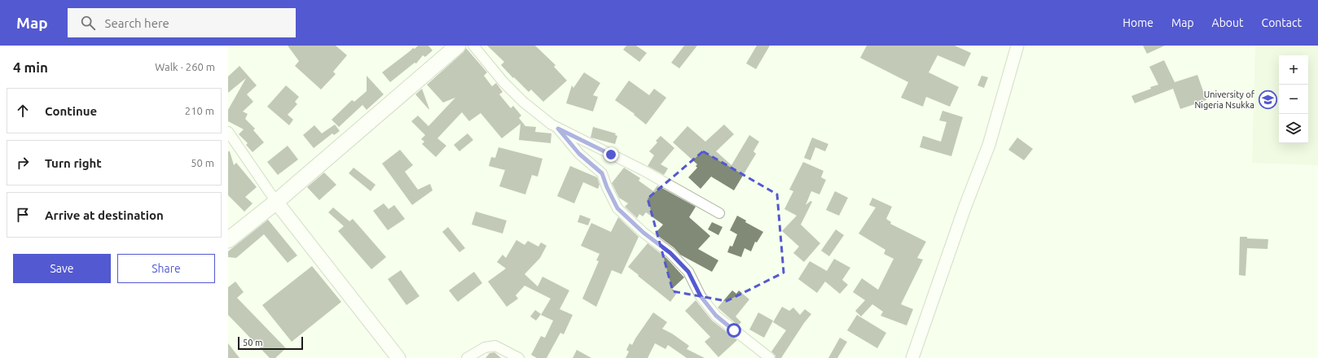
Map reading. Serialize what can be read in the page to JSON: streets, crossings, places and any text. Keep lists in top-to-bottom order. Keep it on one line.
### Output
{"places":{"school or university":["University of Nigeria Nsukka"]},"scale_bar":"50 m","page":{"header":"Map","search":"Search here","nav":["Home","Map","About","Contact"],"heading":["4 min","Walk · 260 m"],"map_buttons":["+","−"],"list":[["Continue","210 m"],["Turn right","50 m"],"Arrive at destination"],"buttons":["Save","Share"],"scale":"50 m"}}
